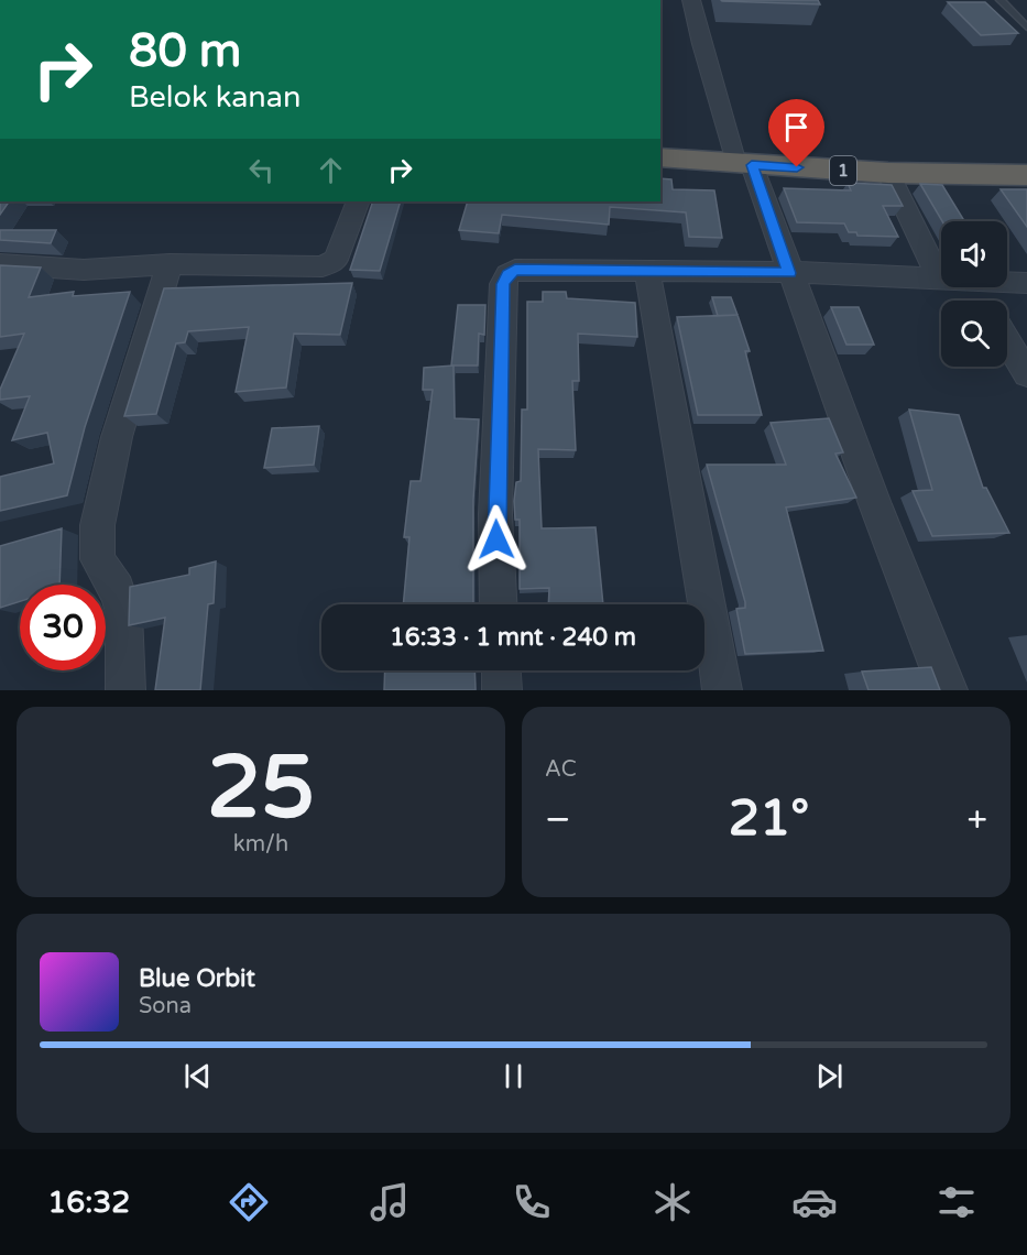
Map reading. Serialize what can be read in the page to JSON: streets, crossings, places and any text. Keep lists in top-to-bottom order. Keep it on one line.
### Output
{"streets":{"highway":["1"]},"page":{"turn":["80 m","Belok kanan"],"limit":"30","trip":"16:33 · 1 mnt · 240 m","tile":[["25","km/h"],"AC"],"heat":["−","21°","+"],"song":["Blue Orbit","Sona"],"tabs":"16:32"}}
